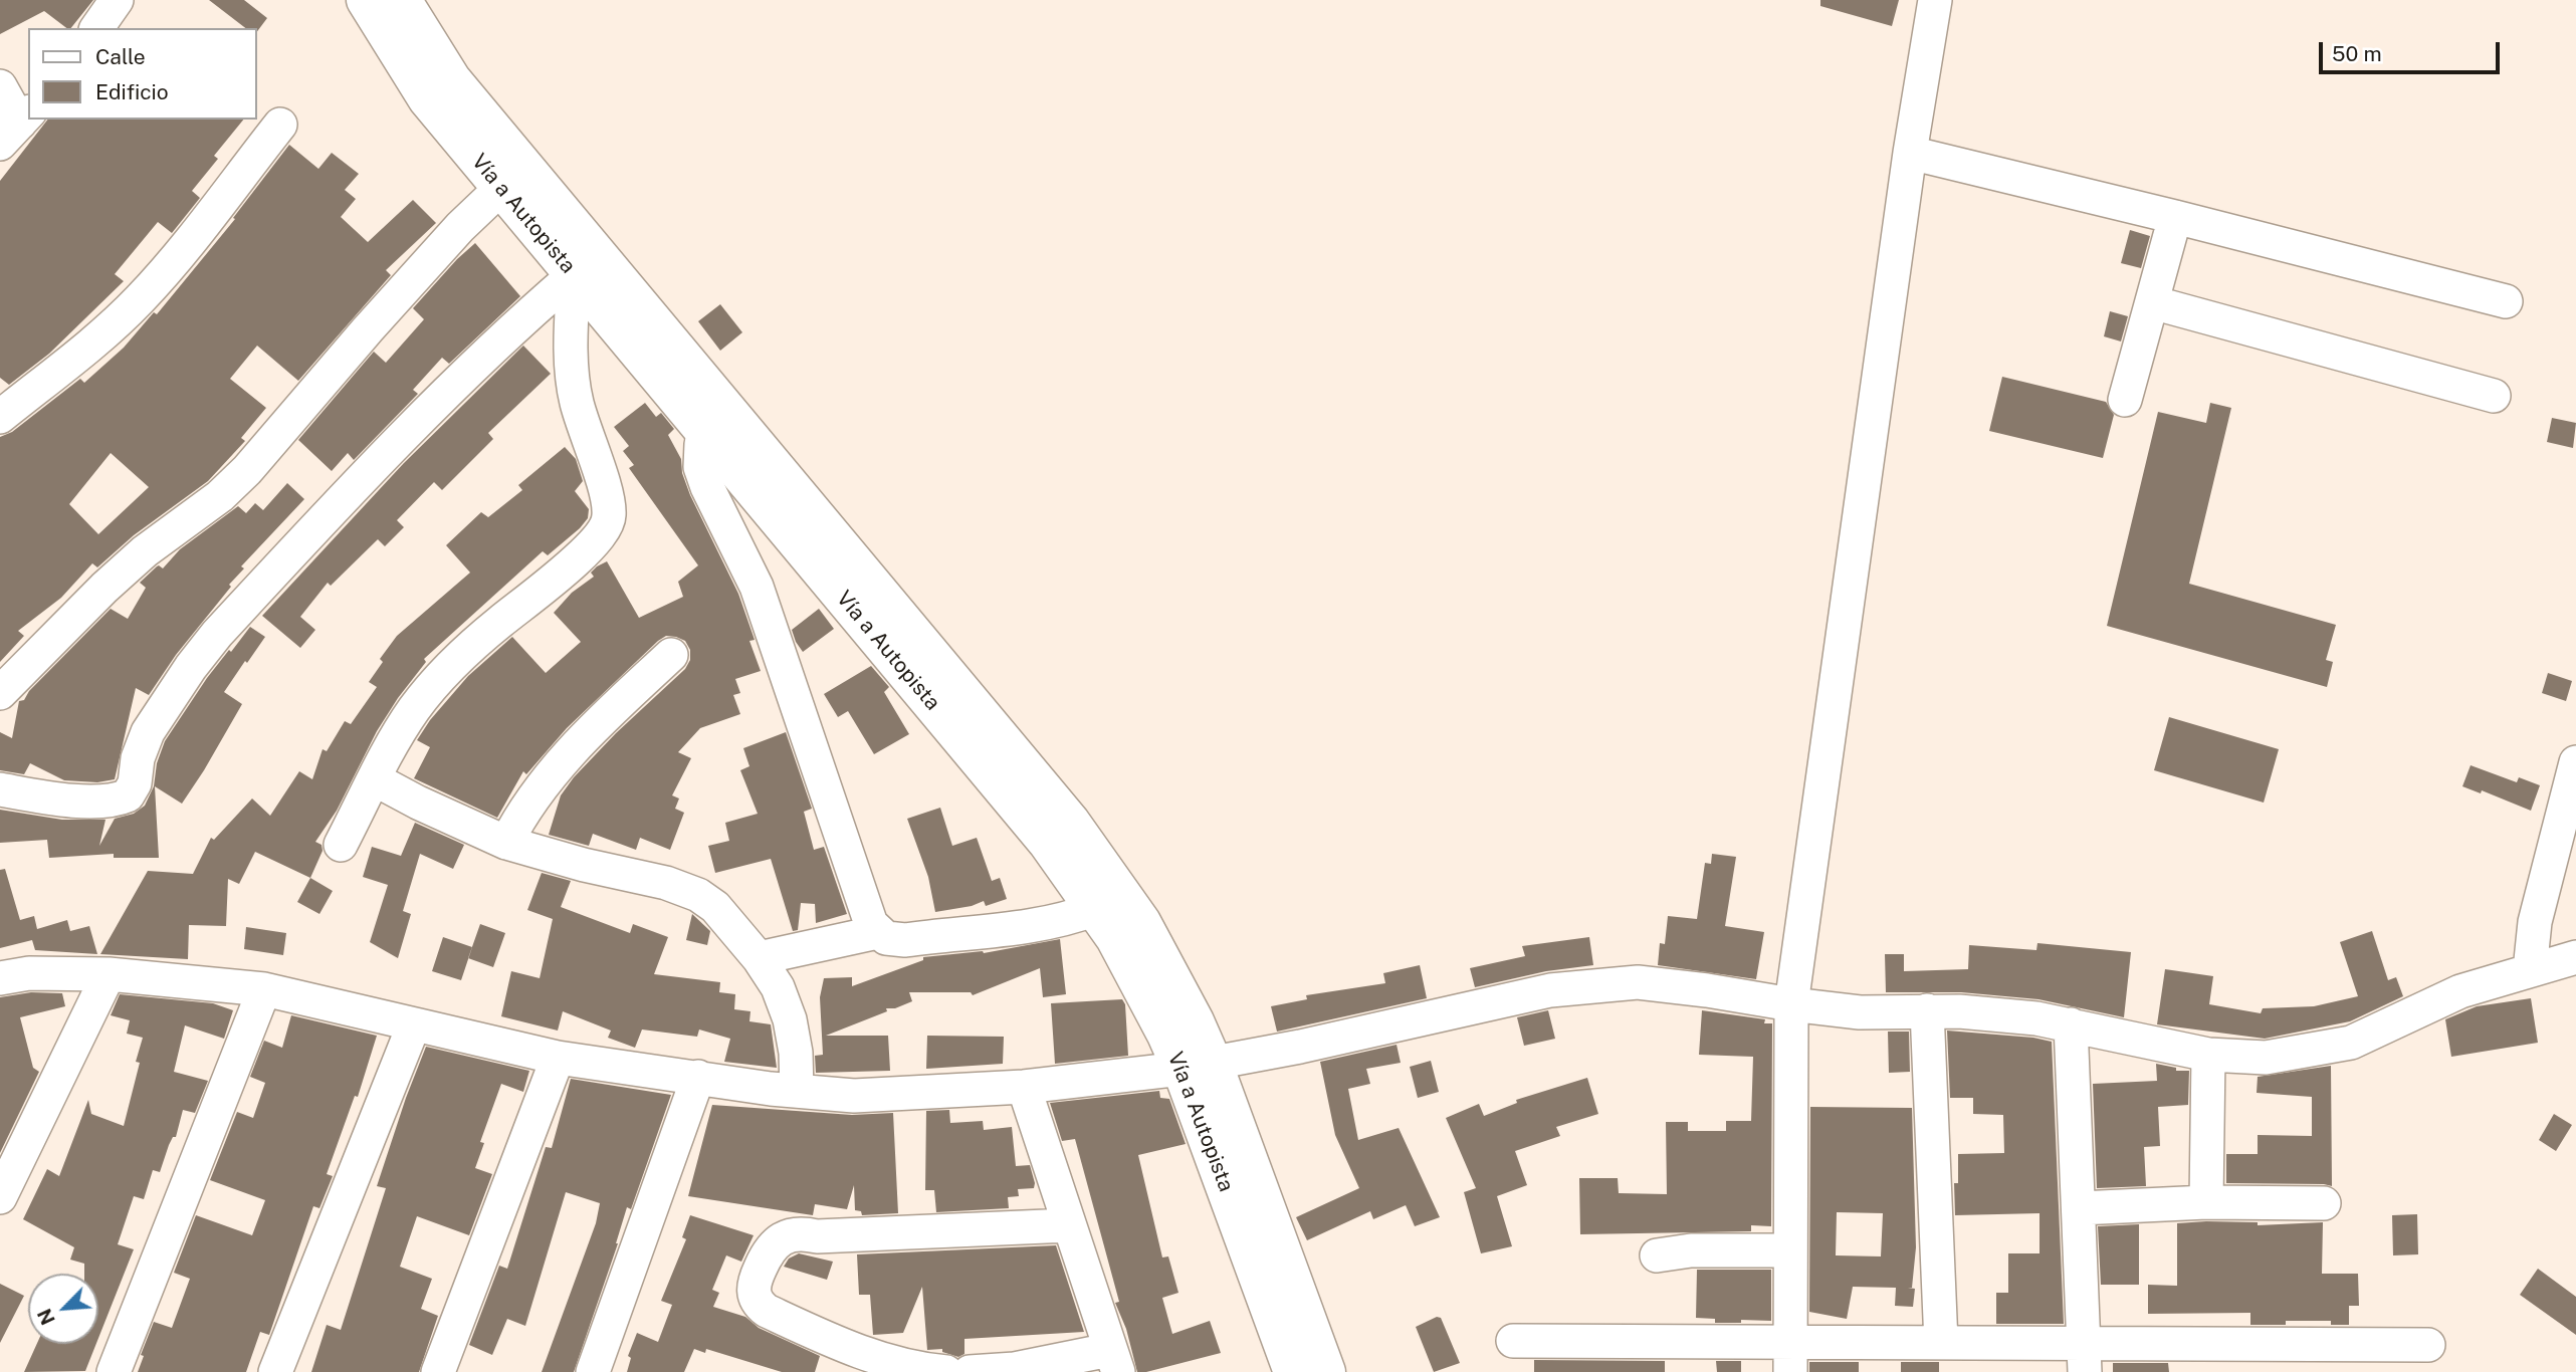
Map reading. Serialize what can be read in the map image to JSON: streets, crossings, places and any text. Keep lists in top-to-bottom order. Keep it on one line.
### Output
{"streets":{"highway":["Vía a Autopista"]},"legend":["Calle","Edificio"],"scale_bar":"50 m","north":"bottom left"}
